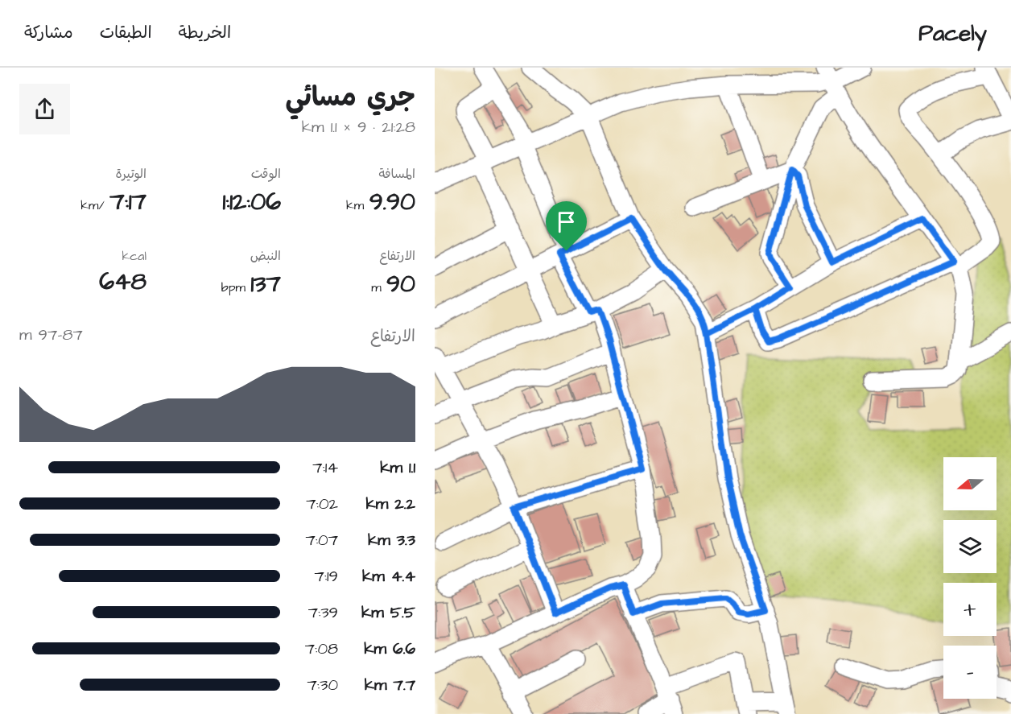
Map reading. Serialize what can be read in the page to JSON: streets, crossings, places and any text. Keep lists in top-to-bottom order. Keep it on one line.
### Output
{"north":"left","page":{"header":"Pacely","nav":["الخريطة","الطبقات","مشاركة"],"heading":["جري مسائي","21:28 · 9 × 1.1 km"],"stats":[["المسافة","9.90 km"],["الوقت","1:12:06"],["الوتيرة","7:17 /km"],["الارتفاع","90 m"],["النبض","137 bpm"],["kcal","648"]],"chart":["الارتفاع","87–97 m"],"list":[{"name":"1.1 km","note":"7:14"},{"name":"2.2 km","note":"7:02"},{"name":"3.3 km","note":"7:07"},{"name":"4.4 km","note":"7:19"},{"name":"5.5 km","note":"7:39"},{"name":"6.6 km","note":"7:08"},{"name":"7.7 km","note":"7:30"}],"map_buttons":["+","−"]}}
